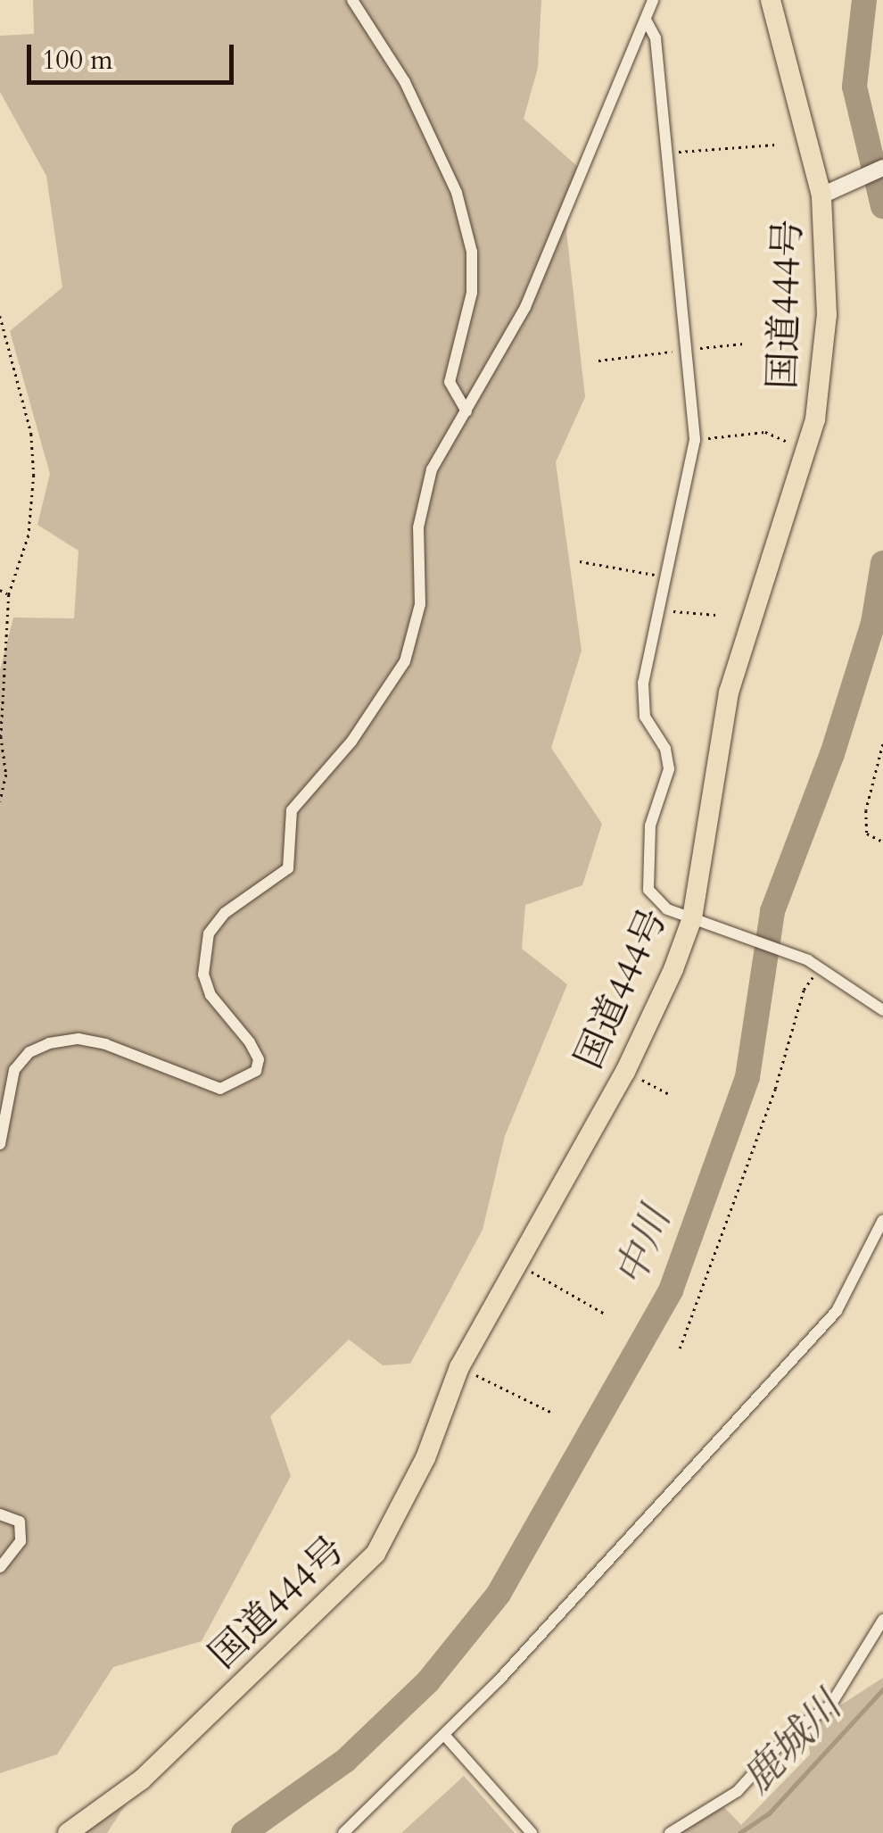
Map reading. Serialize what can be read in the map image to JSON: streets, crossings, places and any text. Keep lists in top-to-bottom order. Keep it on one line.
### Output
{"streets":{"highway":["国道444号"]},"water":["中川","鹿城川"],"scale_bar":"100 m"}
